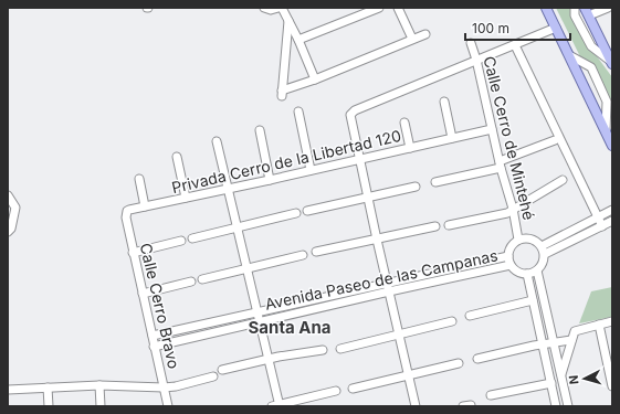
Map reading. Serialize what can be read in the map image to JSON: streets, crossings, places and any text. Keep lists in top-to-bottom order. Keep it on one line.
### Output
{"streets":{"street":["Calle Cerro de Mintehé","Privada Cerro de la Libertad 120","Avenida Paseo de las Campanas","Calle Cerro Bravo"]},"crossings":[["Calle Cerro de Mintehé","Privada Cerro de la Libertad 120"],["Calle Cerro de Mintehé","Avenida Paseo de las Campanas"],["Privada Cerro de la Libertad 120","Calle Cerro Bravo"],["Avenida Paseo de las Campanas","Calle Cerro Bravo"]],"districts":["Santa Ana"],"scale_bar":"100 m","north":"left"}
